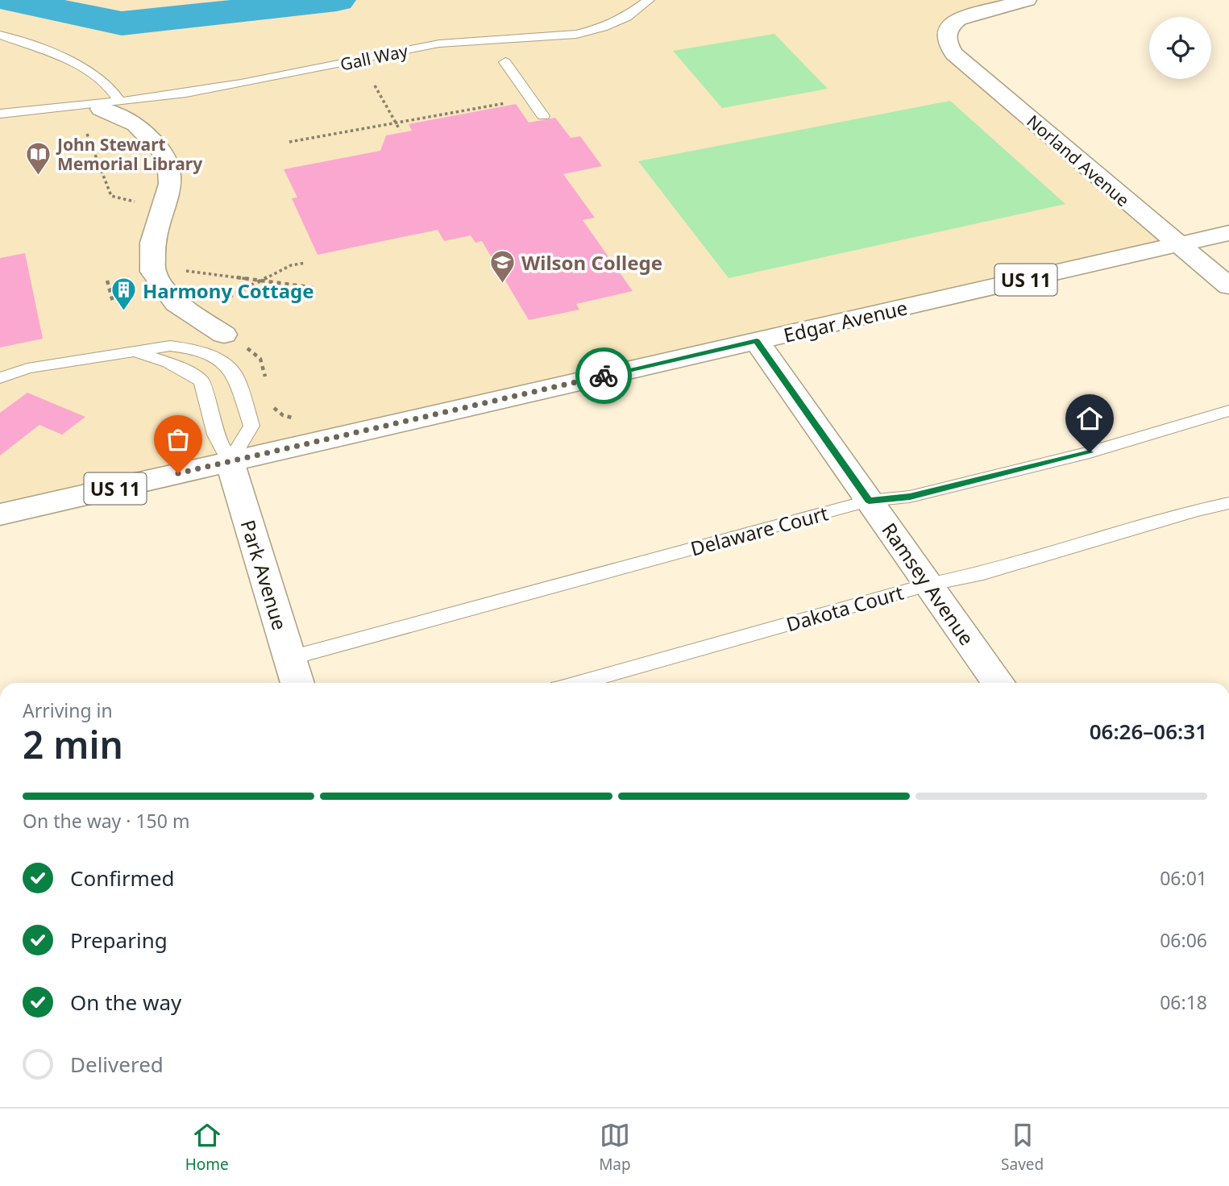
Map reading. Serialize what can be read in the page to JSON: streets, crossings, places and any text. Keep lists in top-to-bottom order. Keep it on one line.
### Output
{"streets":{"main road":["Norland Avenue","US 11","Edgar Avenue","Park Avenue","Ramsey Avenue"],"lane":["Gall Way","Delaware Court","Dakota Court"]},"crossings":[["Norland Avenue","Edgar Avenue"],["Edgar Avenue","Park Avenue"],["Edgar Avenue","Ramsey Avenue"],["Delaware Court","Park Avenue"],["Delaware Court","Ramsey Avenue"],["Ramsey Avenue","Dakota Court"]],"places":{"library":["John Stewart Memorial Library"],"school or university":["Wilson College"],"building":["Harmony Cottage"]},"page":{"heading":["2 min","Arriving in","06:26–06:31"],"bar":"On the way · 150 m","list":[["Confirmed","06:01"],["Preparing","06:06"],["On the way","06:18"],"Delivered"],"tabs":["Home","Map","Saved"]}}
